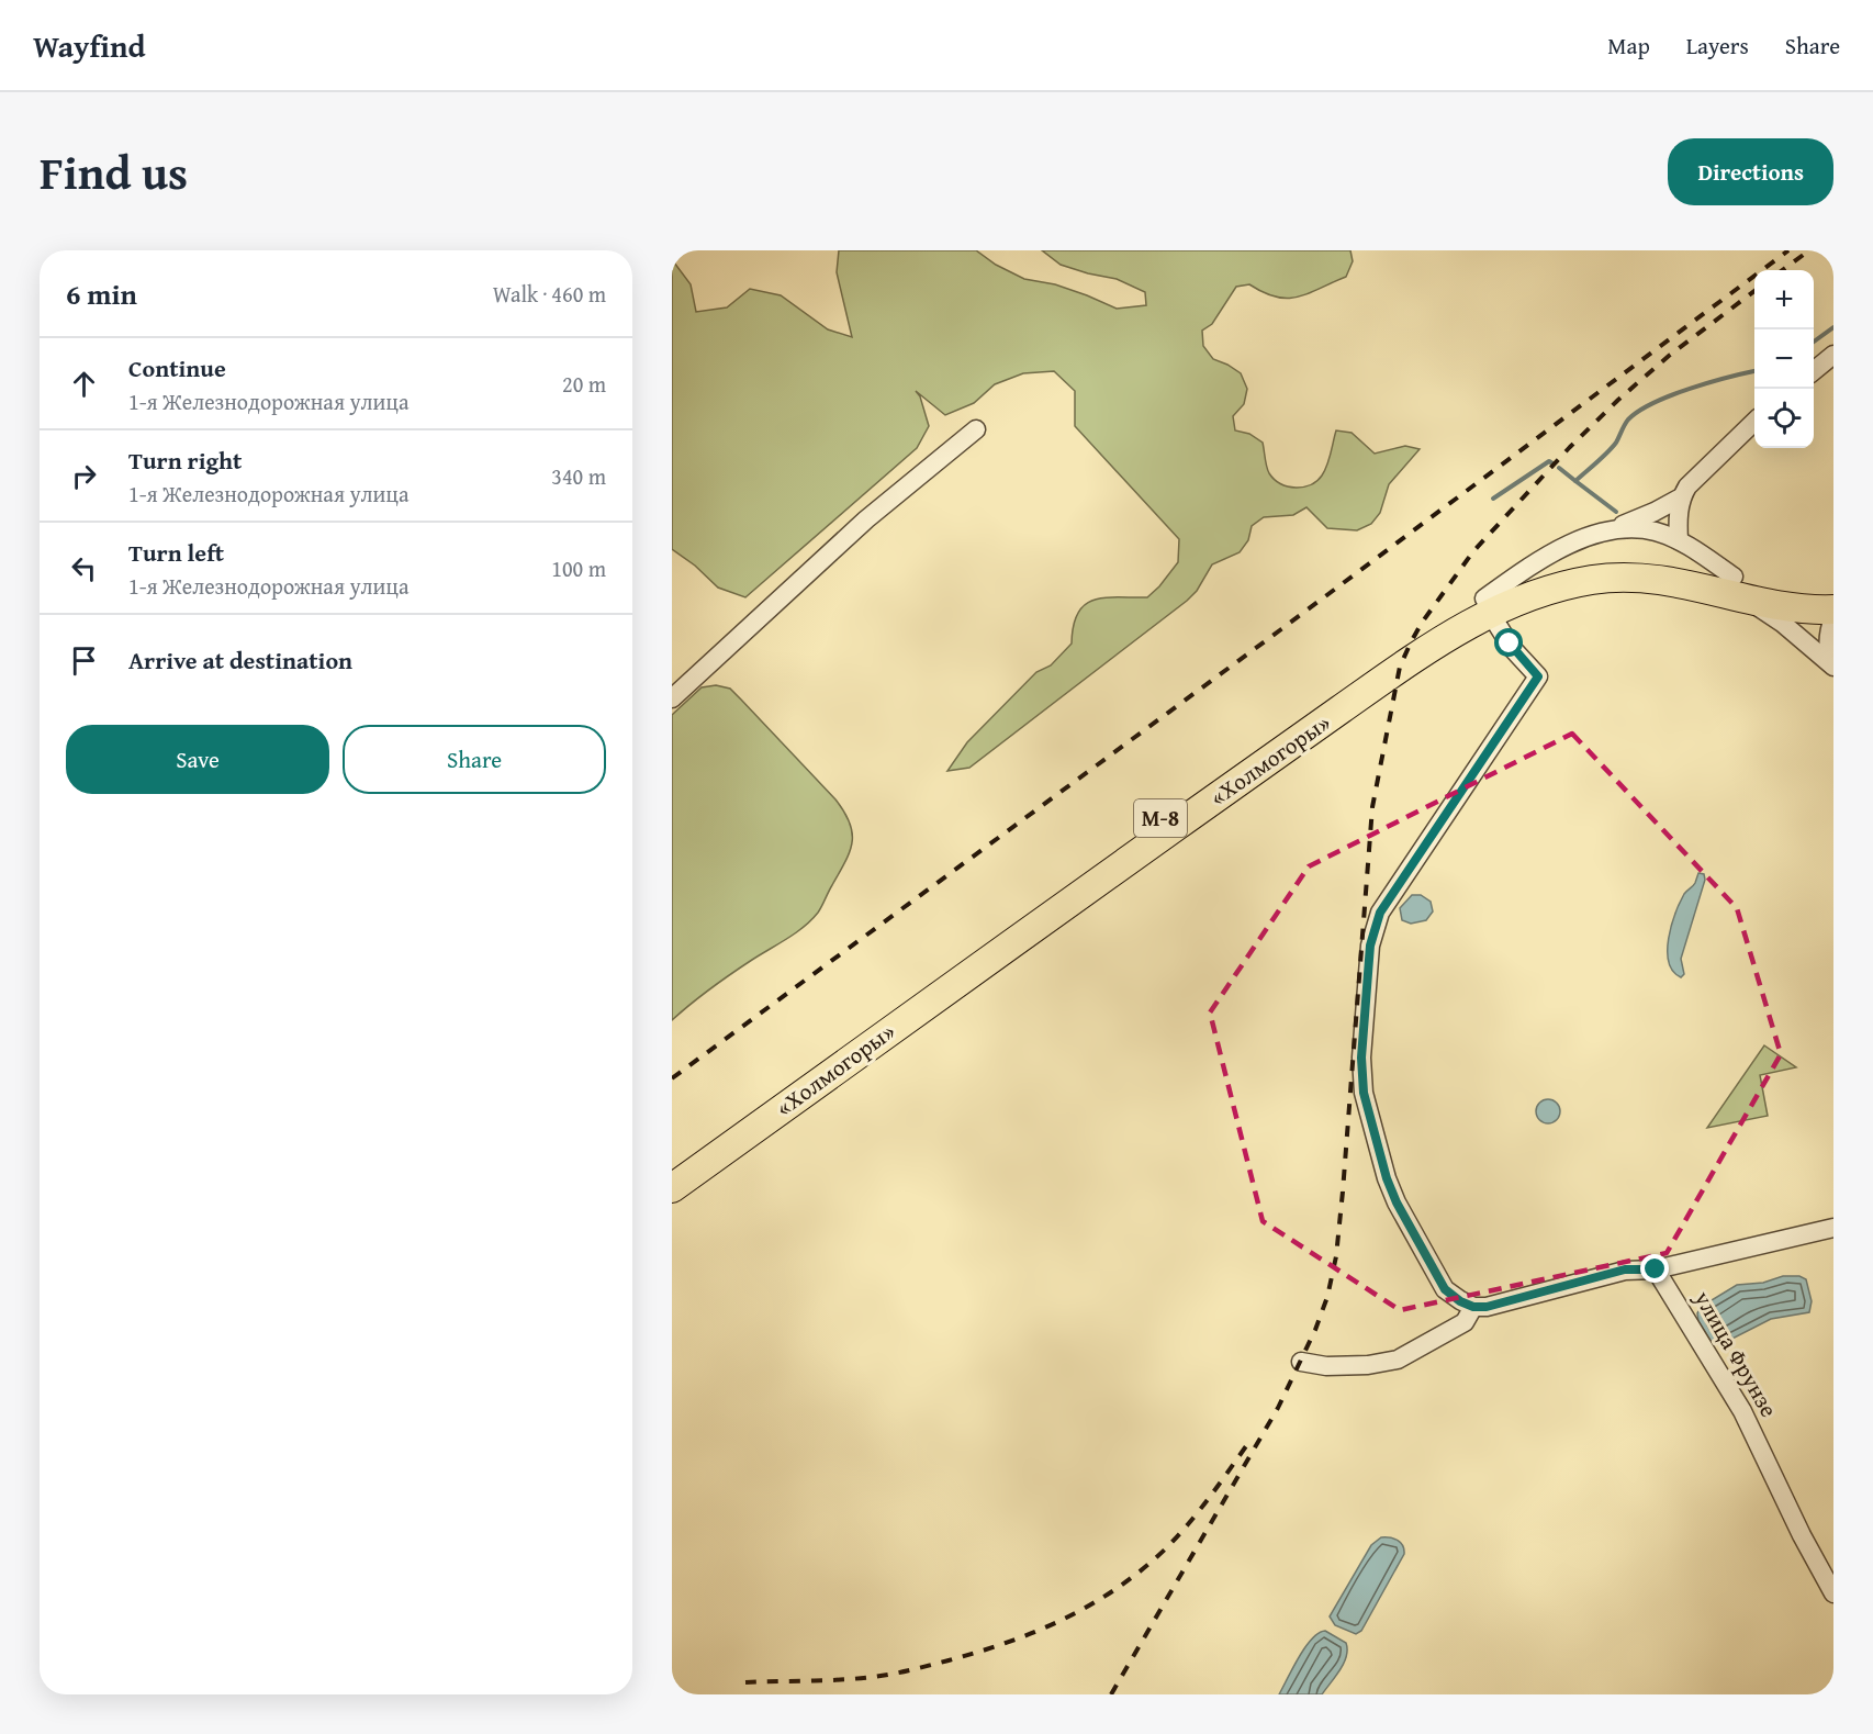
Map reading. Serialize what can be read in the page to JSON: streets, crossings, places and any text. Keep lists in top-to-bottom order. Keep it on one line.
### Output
{"streets":{"highway":["«Холмогоры»","М-8"],"street":["улица Фрунзе"]},"page":{"header":"Wayfind","nav":["Map","Layers","Share"],"title":"Find us","buttons":["Directions",["Save","Share"]],"heading":["6 min","Walk · 460 m"],"map_buttons":["+","−"],"list":[["Continue","1-я Железнодорожная улица","20 m"],["Turn right","1-я Железнодорожная улица","340 m"],["Turn left","1-я Железнодорожная улица","100 m"],"Arrive at destination"]}}
